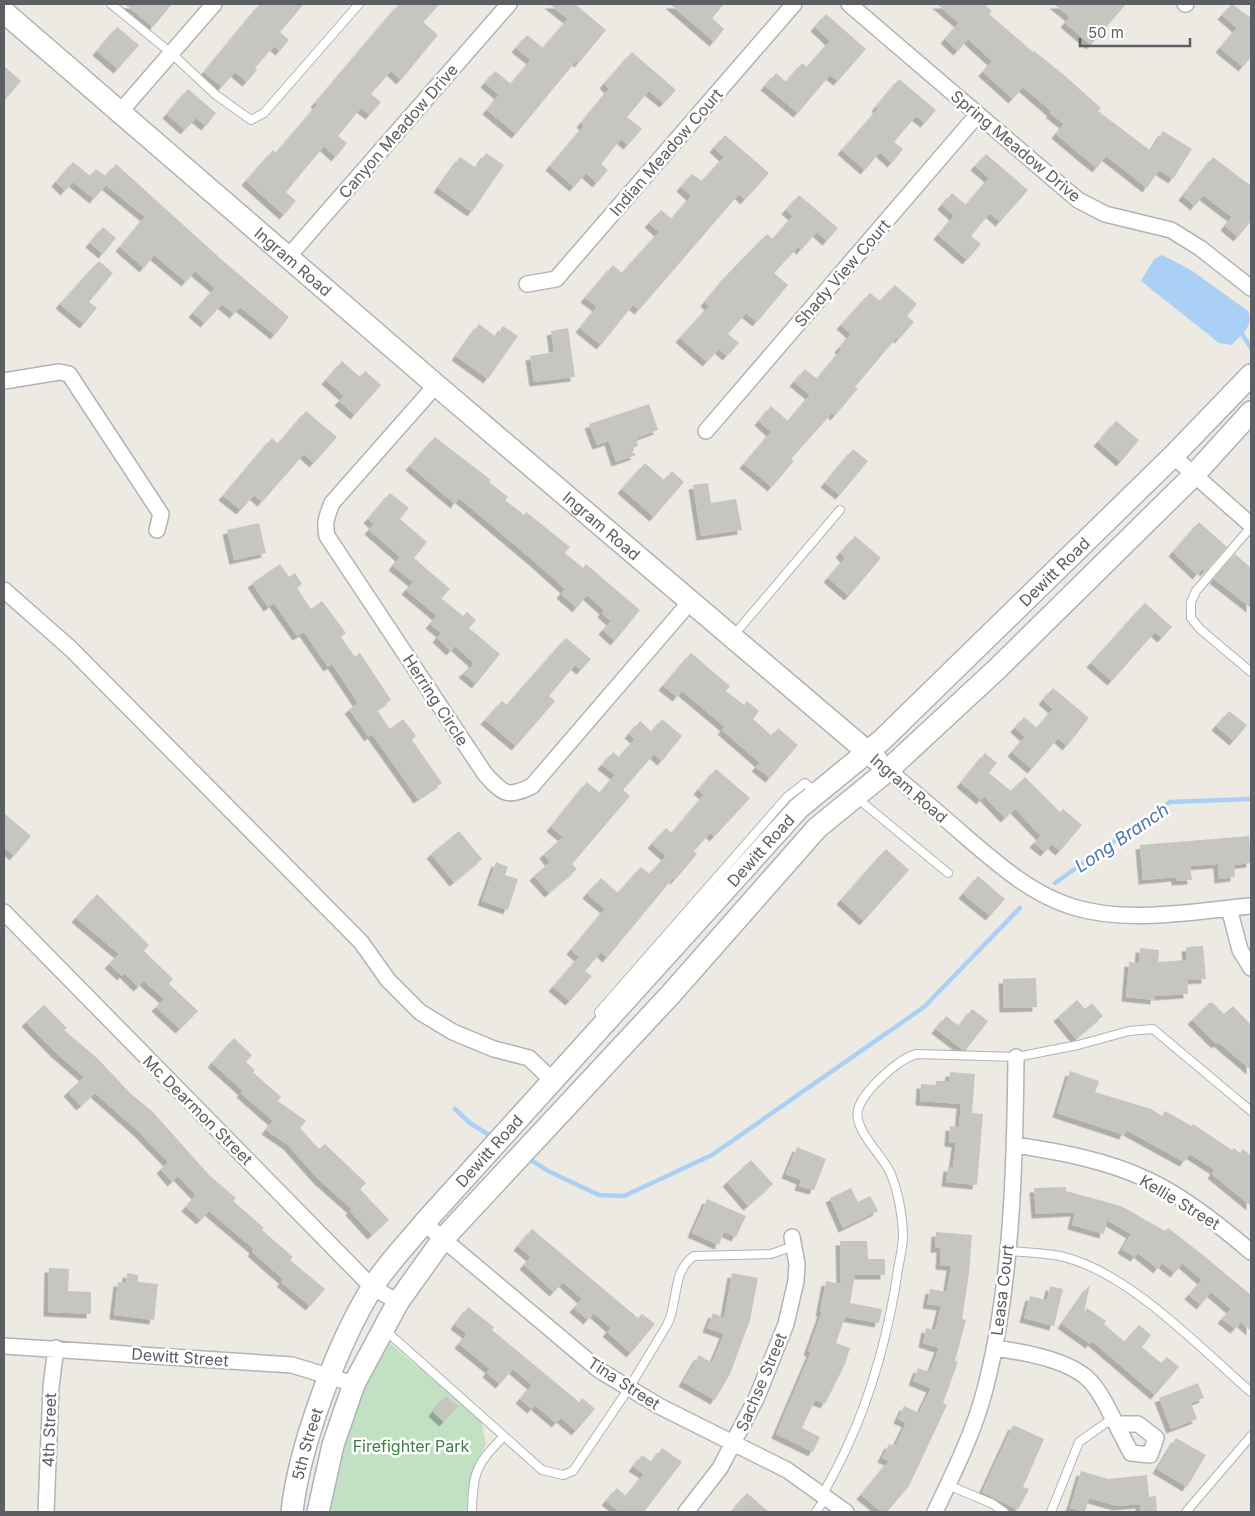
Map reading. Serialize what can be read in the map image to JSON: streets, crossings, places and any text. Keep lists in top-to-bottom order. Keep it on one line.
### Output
{"streets":{"main road":["Ingram Road","Dewitt Road","5th Street"],"street":["Canyon Meadow Drive","Spring Meadow Drive","Indian Meadow Court","Shady View Court","Herring Circle","Mc Dearmon Street","Kellie Street","Leasa Court","Dewitt Street","Sachse Street","Tina Street","4th Street"]},"crossings":[["Canyon Meadow Drive","Ingram Road"],["Spring Meadow Drive","Shady View Court"],["Ingram Road","Dewitt Road"],["Ingram Road","Herring Circle"],["Dewitt Road","Mc Dearmon Street"],["Dewitt Road","Dewitt Street"],["Dewitt Road","Tina Street"],["Dewitt Road","5th Street"],["Kellie Street","Leasa Court"],["Dewitt Street","4th Street"],["Dewitt Street","5th Street"],["Sachse Street","Tina Street"]],"water":["Long Branch"],"parks":["Firefighter Park"],"scale_bar":"50 m"}
